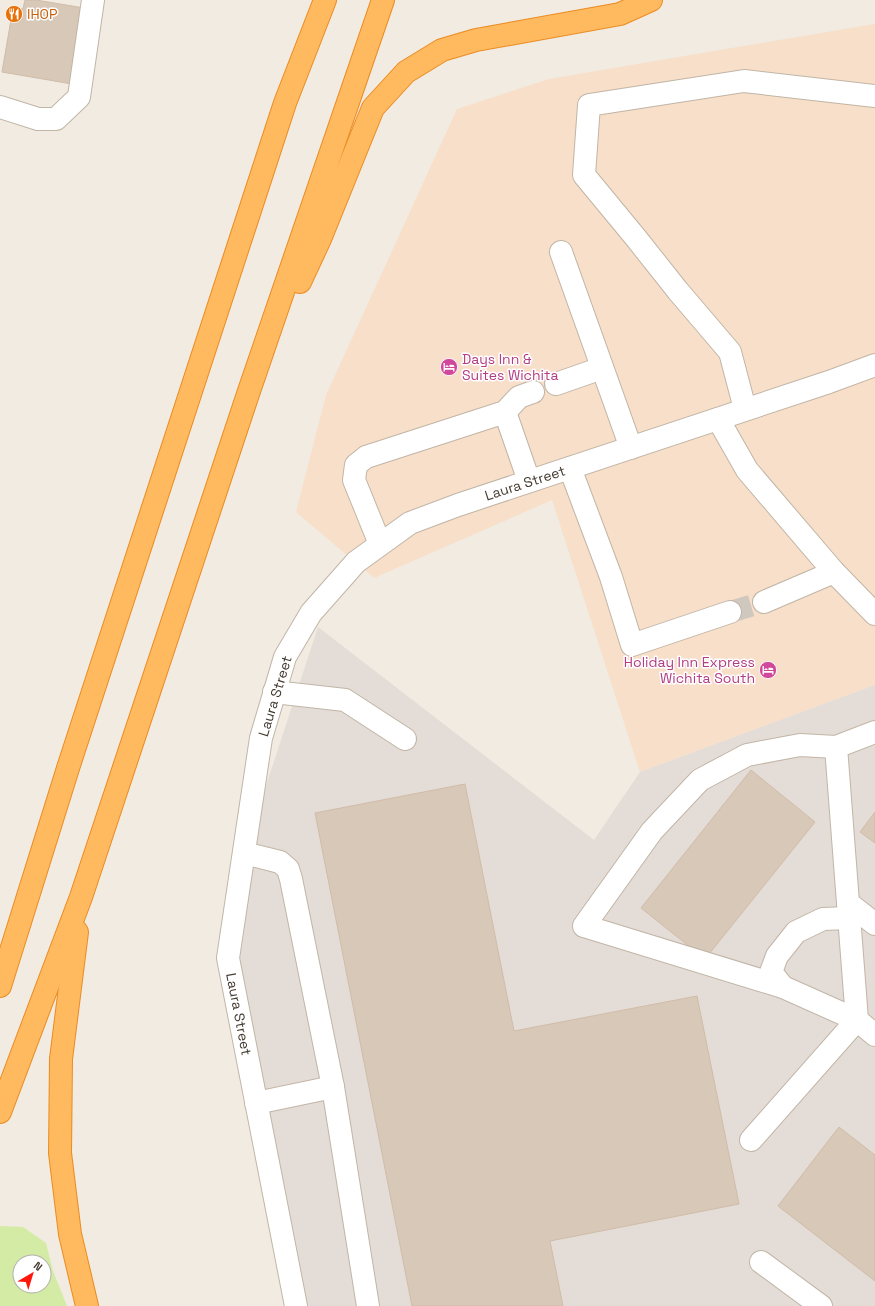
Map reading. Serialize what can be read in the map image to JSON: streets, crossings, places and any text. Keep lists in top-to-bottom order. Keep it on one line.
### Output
{"streets":{"street":["Laura Street"]},"places":{"restaurant":["IHOP"],"hotel":["Days Inn & Suites Wichita","Holiday Inn Express Wichita South"]},"north":"top right"}
